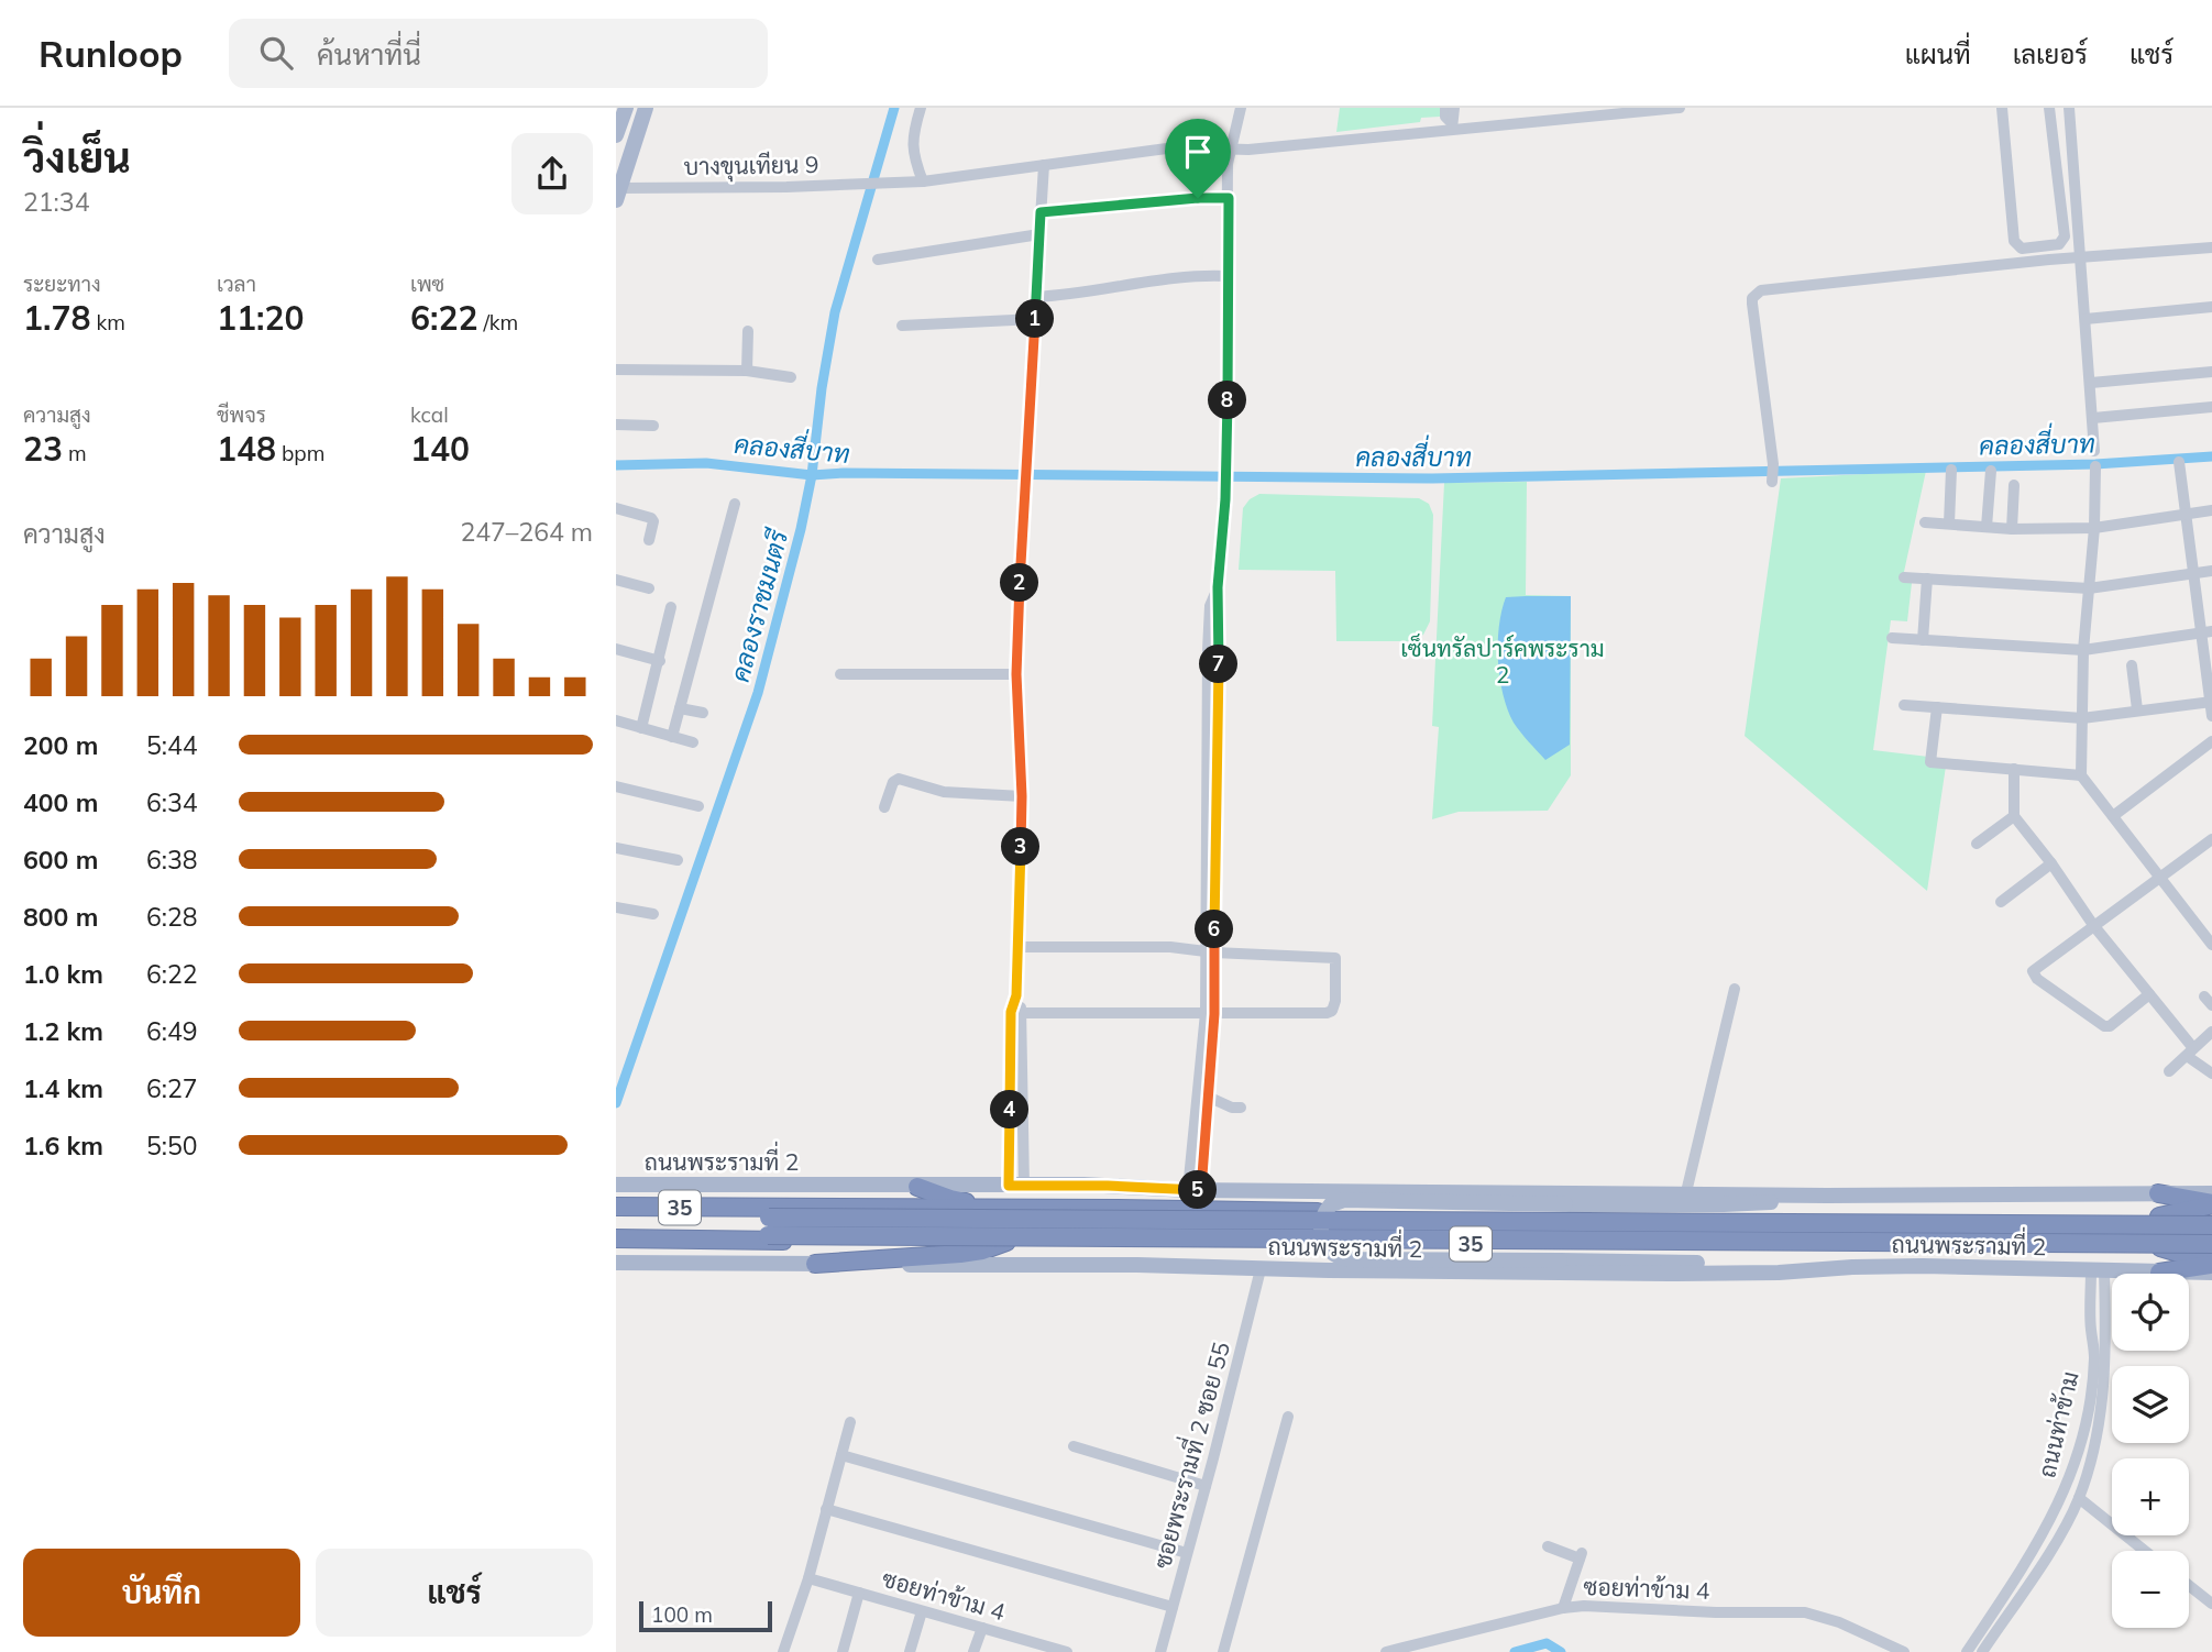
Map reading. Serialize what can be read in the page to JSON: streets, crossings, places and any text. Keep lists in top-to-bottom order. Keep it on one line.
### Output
{"streets":{"highway":["ถนนพระรามที่ 2","35"],"street":["บางขุนเทียน 9","ถนนท่าข้าม","ซอยพระรามที่ 2 ซอย 55","ซอยท่าข้าม 4"]},"crossings":[["ถนนพระรามที่ 2","ถนนท่าข้าม"],["ถนนพระรามที่ 2","ซอยพระรามที่ 2 ซอย 55"]],"water":["คลองสี่บาท","คลองราชมนตรี"],"parks":["เซ็นทรัลปาร์คพระราม 2"],"scale_bar":"100 m","page":{"header":"Runloop","search":"ค้นหาที่นี่","nav":["แผนที่","เลเยอร์","แชร์"],"heading":["วิ่งเย็น","21:34"],"stats":[["ระยะทาง","1.78 km"],["เวลา","11:20"],["เพซ","6:22 /km"],["ความสูง","23 m"],["ชีพจร","148 bpm"],["kcal","140"]],"pins":["1","8","2","7","3","6","4","5"],"chart":["ความสูง","247–264 m"],"list":[{"name":"200 m","note":"5:44"},{"name":"400 m","note":"6:34"},{"name":"600 m","note":"6:38"},{"name":"800 m","note":"6:28"},{"name":"1.0 km","note":"6:22"},{"name":"1.2 km","note":"6:49"},{"name":"1.4 km","note":"6:27"},{"name":"1.6 km","note":"5:50"}],"map_buttons":["+","−"],"buttons":["บันทึก","แชร์"],"scale":"100 m"}}
